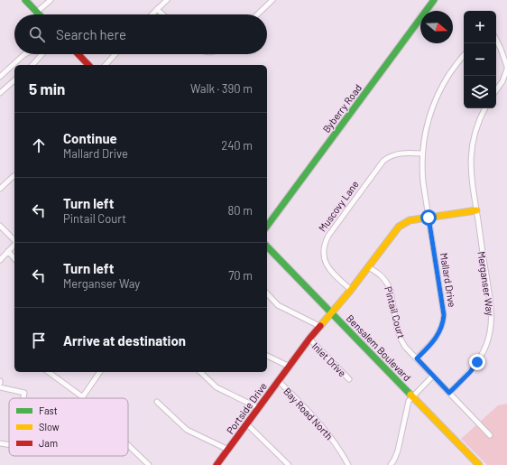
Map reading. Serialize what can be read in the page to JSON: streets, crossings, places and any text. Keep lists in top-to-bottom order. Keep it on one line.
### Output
{"streets":{"street":["Byberry Road","Muscovy Lane","Mallard Drive","Merganser Way","Pintail Court","Bensalem Boulevard","Inlet Drive","Portside Drive","Bay Road North"]},"crossings":[["Muscovy Lane","Mallard Drive"],["Mallard Drive","Pintail Court"],["Merganser Way","Pintail Court"],["Bensalem Boulevard","Portside Drive"],["Inlet Drive","Portside Drive"],["Portside Drive","Bay Road North"]],"legend":["Fast","Slow","Jam"],"north":"right","page":{"map_buttons":["+","−"],"search":"Search here","heading":["5 min","Walk · 390 m"],"list":[["Continue","Mallard Drive","240 m"],["Turn left","Pintail Court","80 m"],["Turn left","Merganser Way","70 m"],"Arrive at destination"]}}
